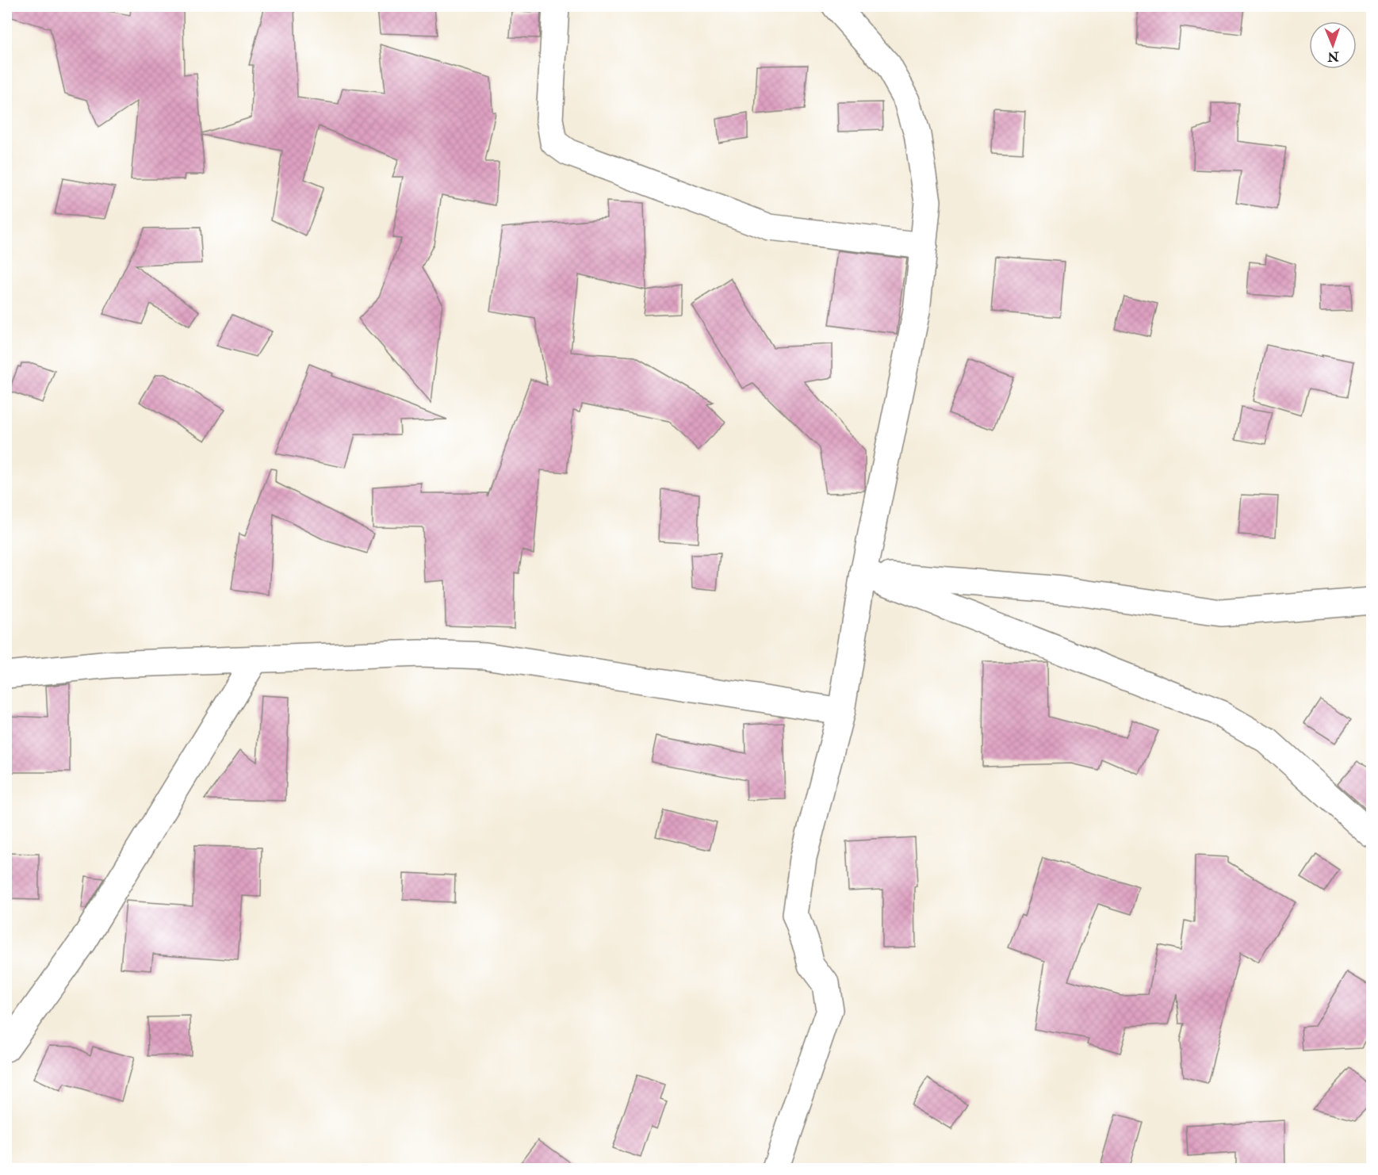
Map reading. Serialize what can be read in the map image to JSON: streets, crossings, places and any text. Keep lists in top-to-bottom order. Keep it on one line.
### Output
{"north":"bottom"}
